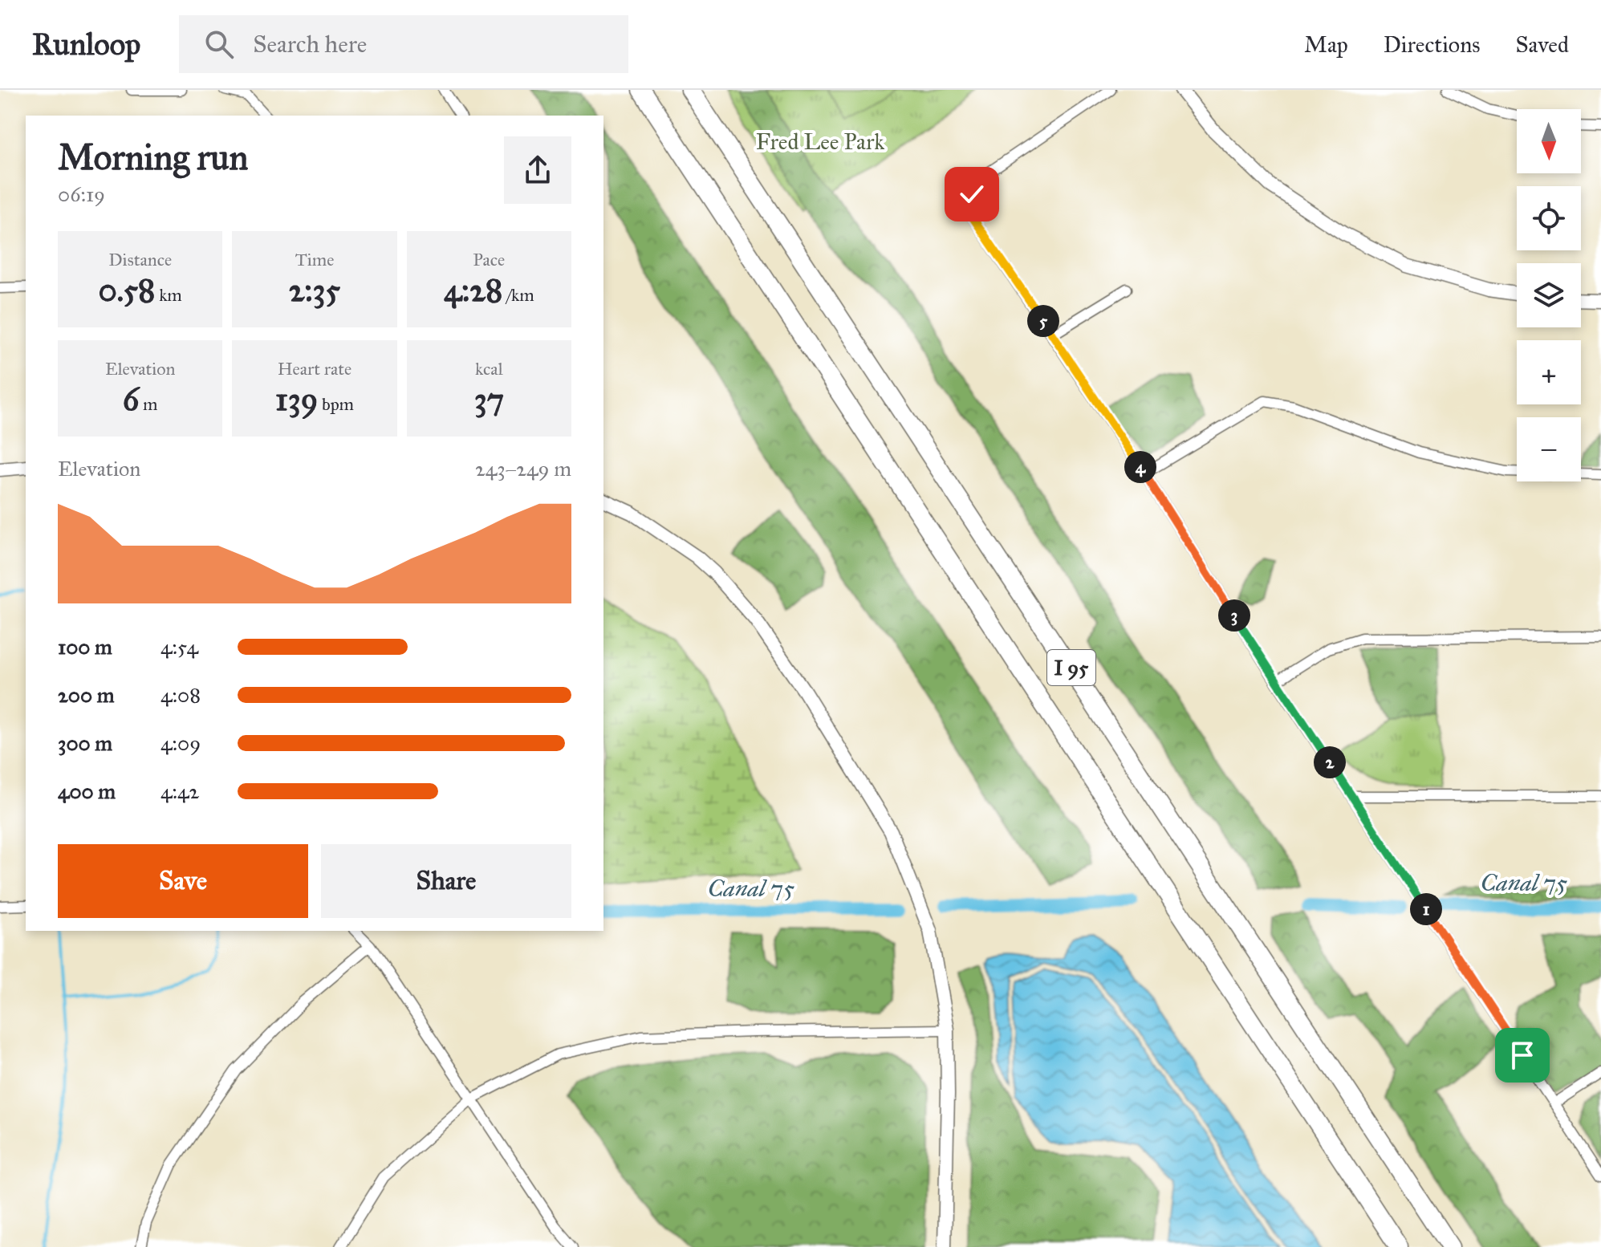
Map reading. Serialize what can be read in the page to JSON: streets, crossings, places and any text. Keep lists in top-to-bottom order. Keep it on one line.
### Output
{"streets":{"highway":["I 95"]},"water":["Canal 75"],"parks":["Fred Lee Park"],"north":"bottom","page":{"header":"Runloop","search":"Search here","nav":["Map","Directions","Saved"],"map_buttons":["+","−"],"heading":["Morning run","06:19"],"stats":[["Distance","0.58 km"],["Time","2:35"],["Pace","4:28 /km"],["Elevation","6 m"],["Heart rate","139 bpm"],["kcal","37"]],"pins":["5","4","3","2","1"],"chart":["Elevation","243–249 m"],"list":[{"name":"100 m","note":"4:54"},{"name":"200 m","note":"4:08"},{"name":"300 m","note":"4:09"},{"name":"400 m","note":"4:42"}],"buttons":["Save","Share"]}}
